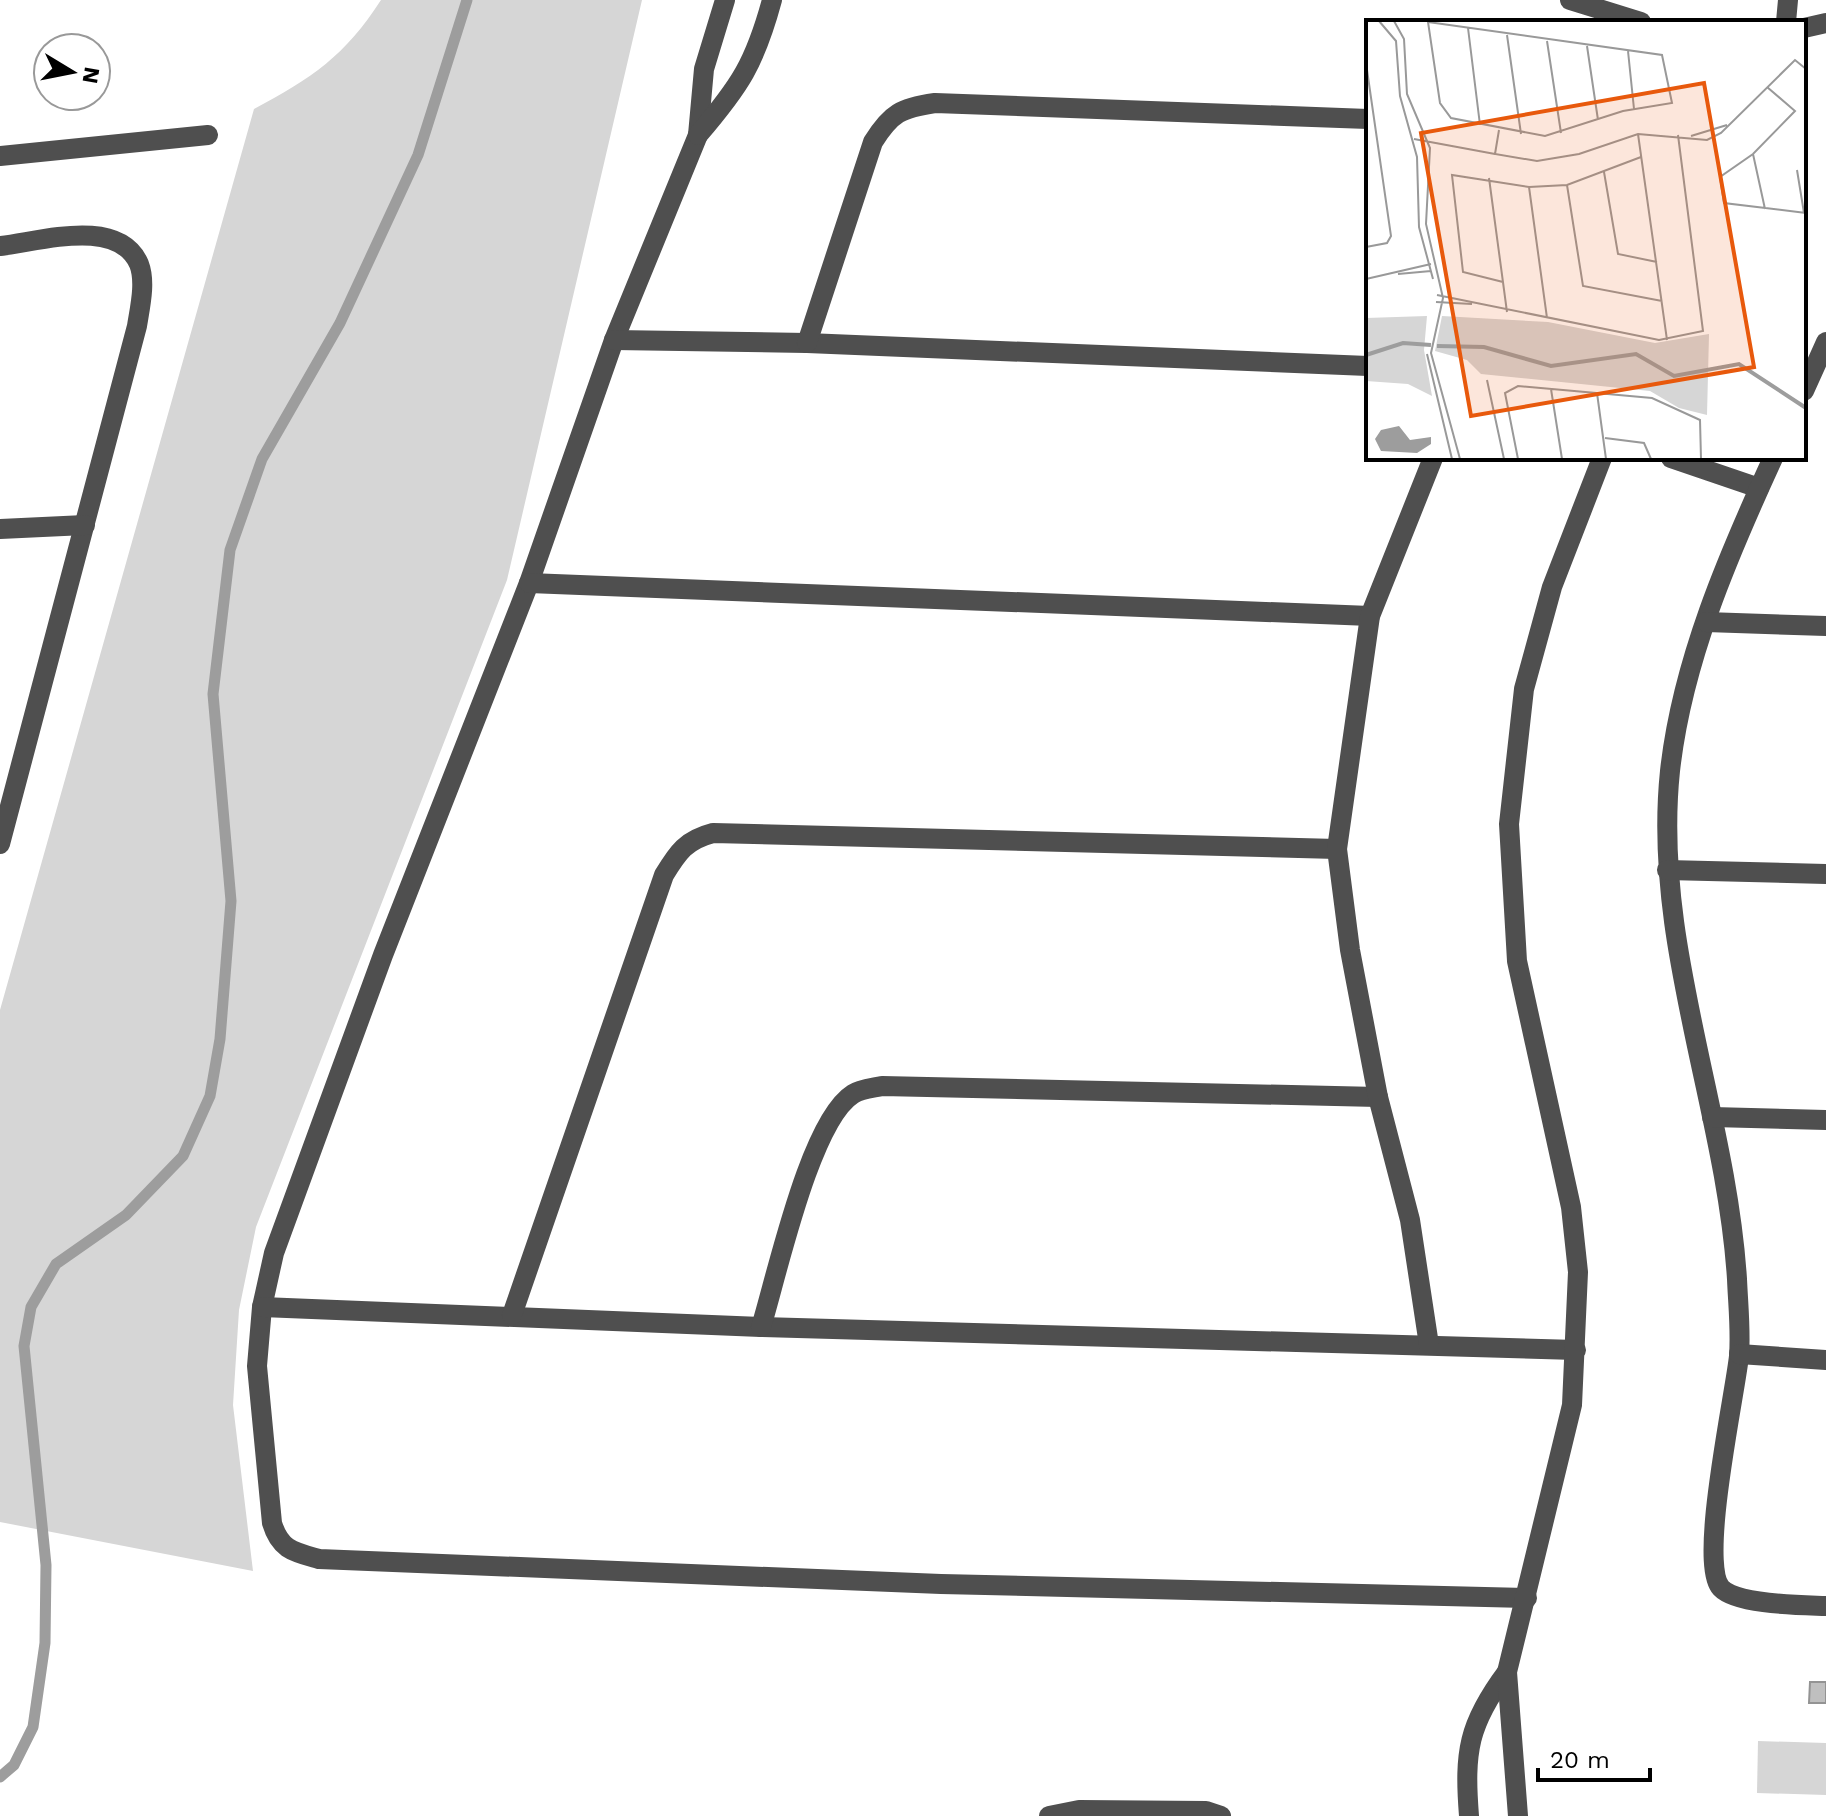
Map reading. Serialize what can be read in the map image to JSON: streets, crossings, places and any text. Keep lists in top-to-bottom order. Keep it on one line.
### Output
{"scale_bar":"20 m","north":"right"}
